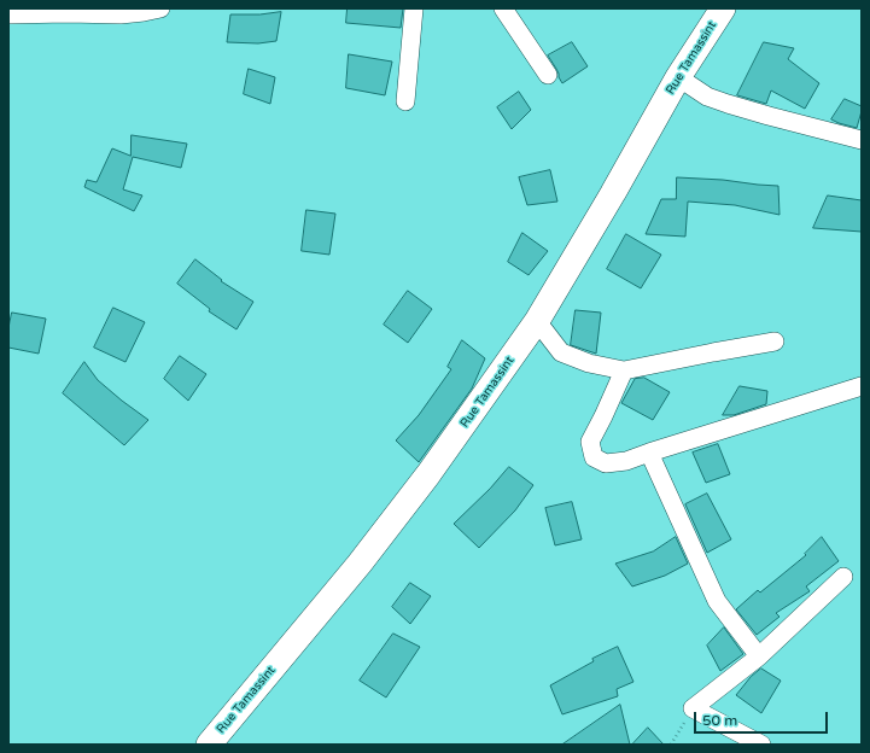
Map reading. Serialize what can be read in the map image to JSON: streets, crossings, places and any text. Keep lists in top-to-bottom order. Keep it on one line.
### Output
{"streets":{"main road":["Rue Tamassint"]},"scale_bar":"50 m"}
